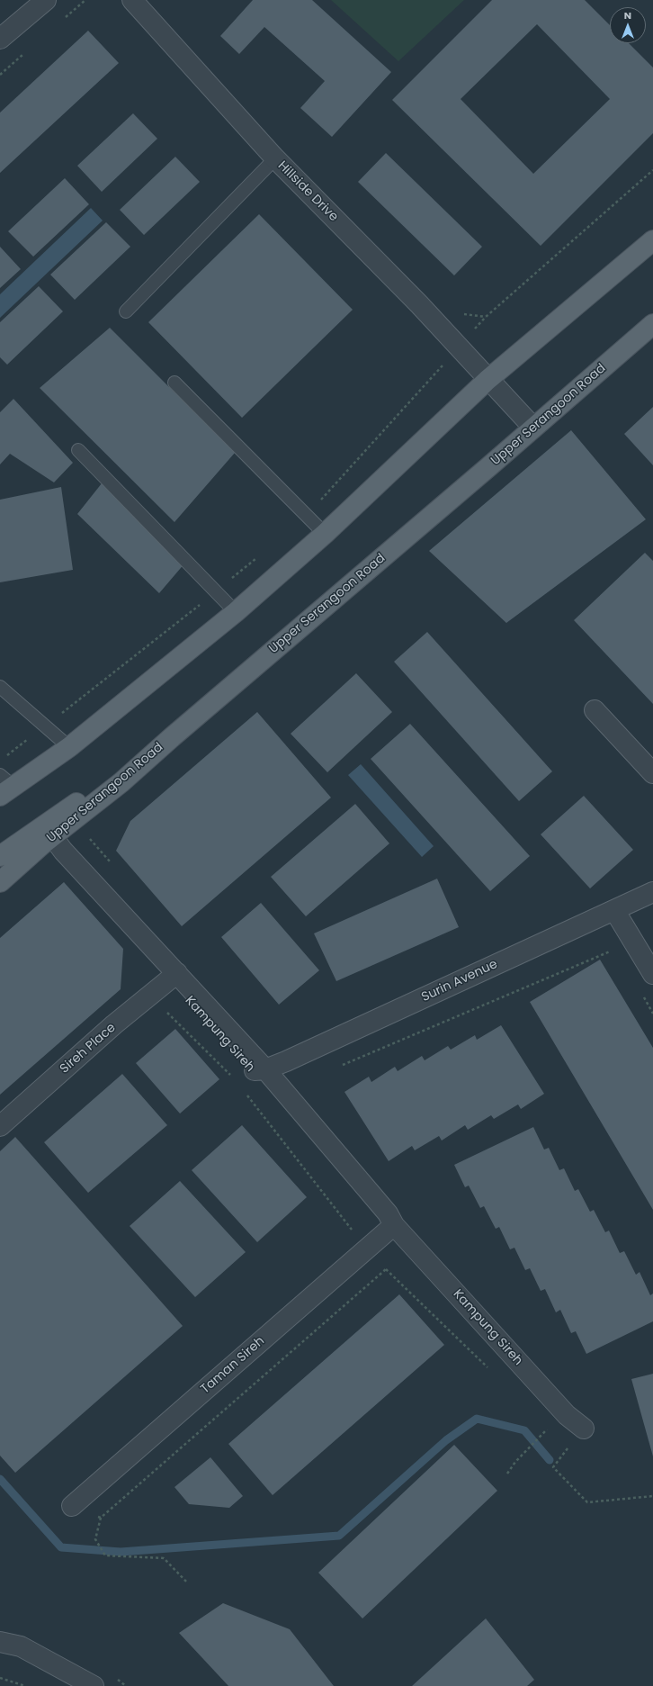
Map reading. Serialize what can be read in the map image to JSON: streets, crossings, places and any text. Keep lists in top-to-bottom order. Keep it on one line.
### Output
{"streets":{"main road":["Upper Serangoon Road"],"street":["Hillside Drive","Surin Avenue","Kampung Sireh","Sireh Place","Taman Sireh"]},"crossings":[["Hillside Drive","Upper Serangoon Road"],["Upper Serangoon Road","Kampung Sireh"],["Surin Avenue","Kampung Sireh"],["Kampung Sireh","Sireh Place"],["Kampung Sireh","Taman Sireh"]],"north":"top"}
